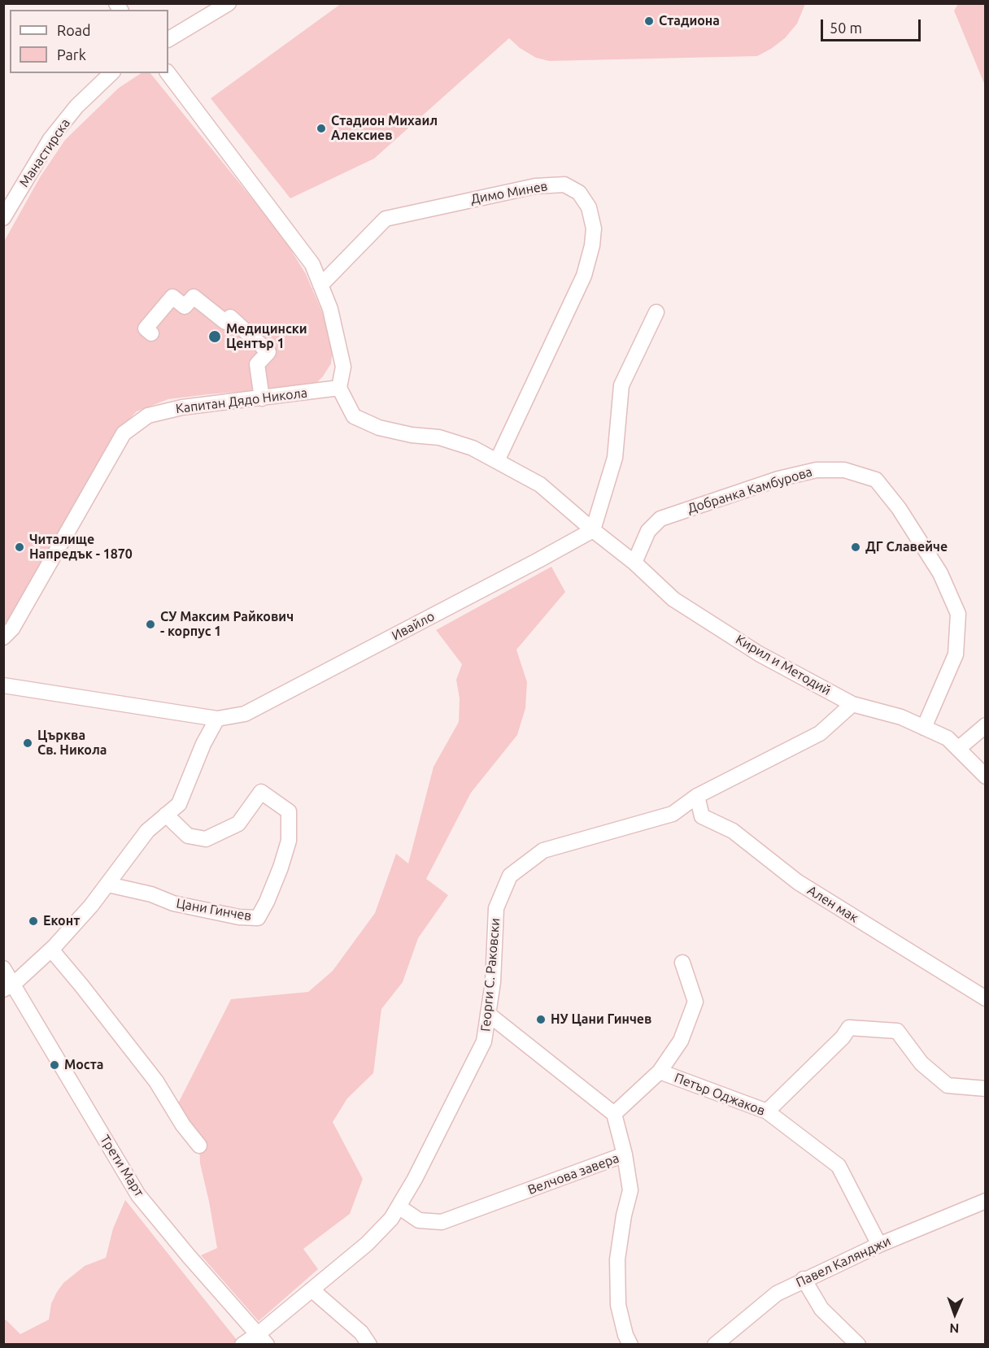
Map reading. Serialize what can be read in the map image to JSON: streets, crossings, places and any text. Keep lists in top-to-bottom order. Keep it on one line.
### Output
{"streets":{"street":["Манастирска","Димо Минев","Капитан Дядо Никола","Добранка Камбурова","Ивайло","Кирил и Методий","Ален мак","Цани Гинчев","Георги С. Раковски","Петър Оджаков","Трети Март","Велчова завера","Павел Калянджи"]},"crossings":[["Добранка Камбурова","Кирил и Методий"],["Ивайло","Кирил и Методий"],["Кирил и Методий","Георги С. Раковски"],["Ален мак","Георги С. Раковски"],["Георги С. Раковски","Трети Март"],["Георги С. Раковски","Велчова завера"],["Петър Оджаков","Павел Калянджи"]],"places":["Стадиона","Стадион Михаил Алексиев","Медицински Център 1","Читалище Напредък - 1870","ДГ Славейче","СУ Максим Райкович - корпус 1","Църква Св. Никола","Еконт","НУ Цани Гинчев","Моста"],"legend":["Road","Park"],"scale_bar":"50 m","north":"bottom"}
